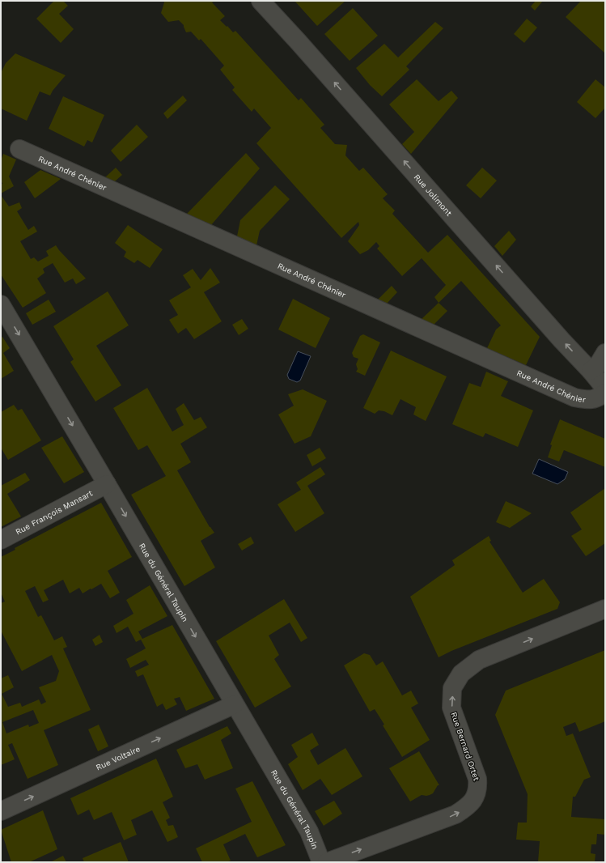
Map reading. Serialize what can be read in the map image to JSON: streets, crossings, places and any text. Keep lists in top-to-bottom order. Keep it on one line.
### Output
{"streets":{"street":["Rue André Chénier","Rue Jolimont","Rue François Mansart","Rue du Général Taupin","Rue Bernard Ortet","Rue Voltaire"]},"crossings":[["Rue François Mansart","Rue du Général Taupin"],["Rue du Général Taupin","Rue Voltaire"]],"one_way":["Rue Jolimont","Rue du Général Taupin","Rue Bernard Ortet","Rue Voltaire"]}
